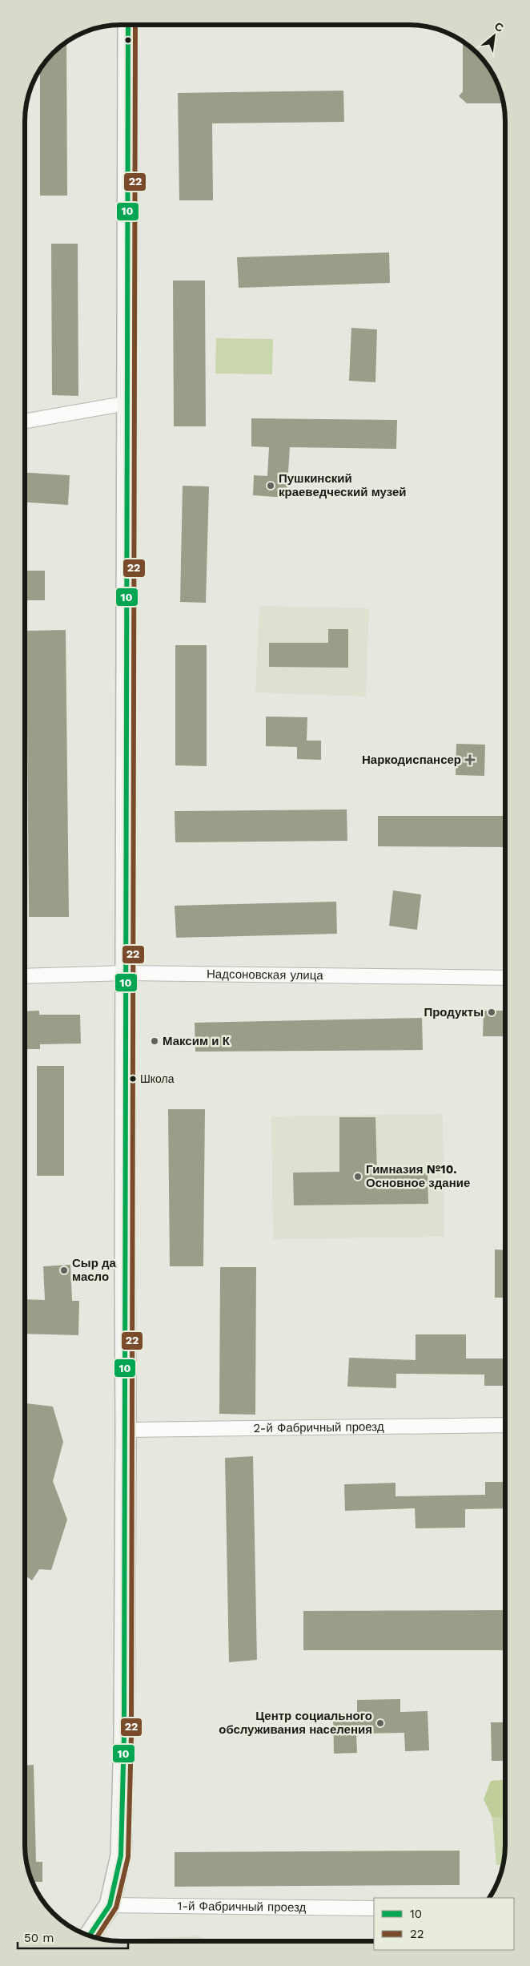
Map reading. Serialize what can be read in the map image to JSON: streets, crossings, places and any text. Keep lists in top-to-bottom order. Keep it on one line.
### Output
{"streets":{"street":["Надсоновская улица","2-й Фабричный проезд","1-й Фабричный проезд"]},"places":{"other":["Пушкинский краеведческий музей","Продукты","Максим и К","Школа","Гимназия №10. Основное здание","Сыр да масло","Центр социального обслуживания населения"],"health":["Наркодиспансер"]},"lines":["transit line 10","transit line 22"],"legend":["10","22"],"scale_bar":"50 m","north":"top right"}
